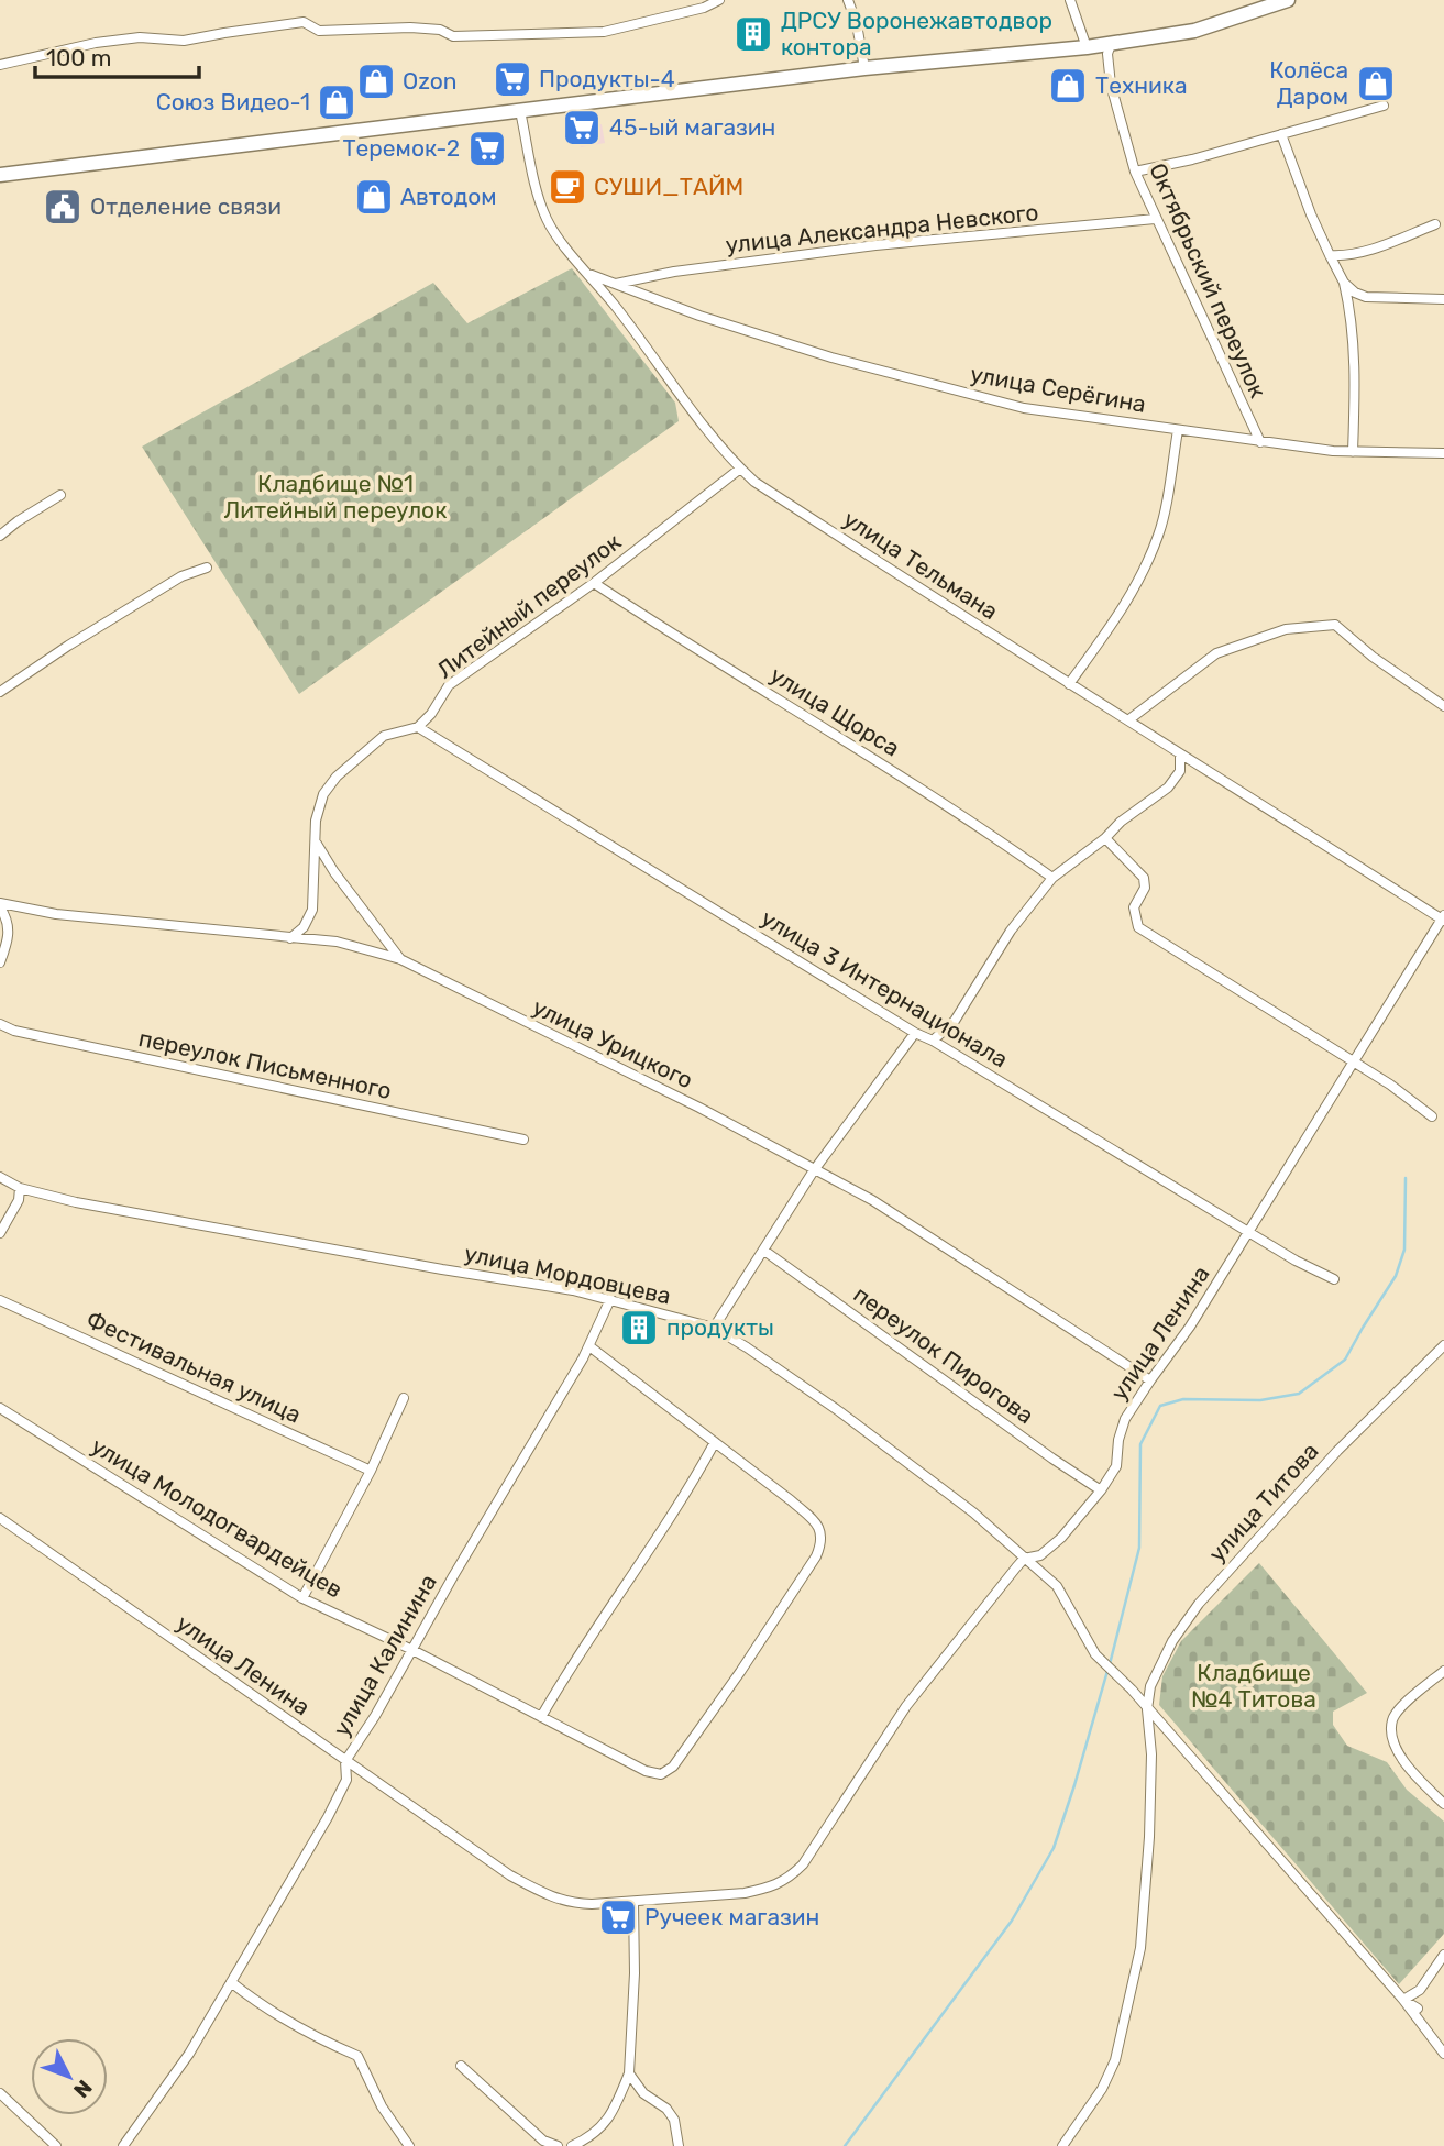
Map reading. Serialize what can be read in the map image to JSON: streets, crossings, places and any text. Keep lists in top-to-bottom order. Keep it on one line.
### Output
{"streets":{"street":["улица Александра Невского","Октябрьский переулок","улица Серёгина","улица Тельмана","Литейный переулок","улица Щорса","улица 3 Интернационала","улица Урицкого","переулок Письменного","улица Мордовцева","улица Ленина","переулок Пирогова","Фестивальная улица","улица Титова","улица Молодогвардейцев","улица Калинина"]},"crossings":[["улица Александра Невского","Октябрьский переулок"],["улица Александра Невского","улица Серёгина"],["Октябрьский переулок","улица Серёгина"],["улица Серёгина","улица Тельмана"],["улица Тельмана","Литейный переулок"],["улица Тельмана","улица Ленина"],["Литейный переулок","улица Щорса"],["Литейный переулок","улица 3 Интернационала"],["улица 3 Интернационала","улица Ленина"],["улица Урицкого","улица Ленина"],["улица Мордовцева","улица Ленина"],["улица Мордовцева","улица Титова"],["улица Мордовцева","улица Калинина"],["улица Ленина","переулок Пирогова"],["улица Ленина","улица Калинина"],["улица Молодогвардейцев","улица Калинина"]],"parks":["Кладбище №1 Литейный переулок","Кладбище №4 Титова"],"places":{"building":["ДРСУ Воронежавтодвор контора","продукты"],"supermarket":["Продукты-4","45-ый магазин","Теремок-2","Ручеек магазин"],"shop":["Ozon","Колёса Даром","Техника","Союз Видео-1","Автодом"],"cafe":["СУШИ_ТАЙМ"],"public building":["Отделение связи"]},"scale_bar":"100 m","north":"bottom right"}
